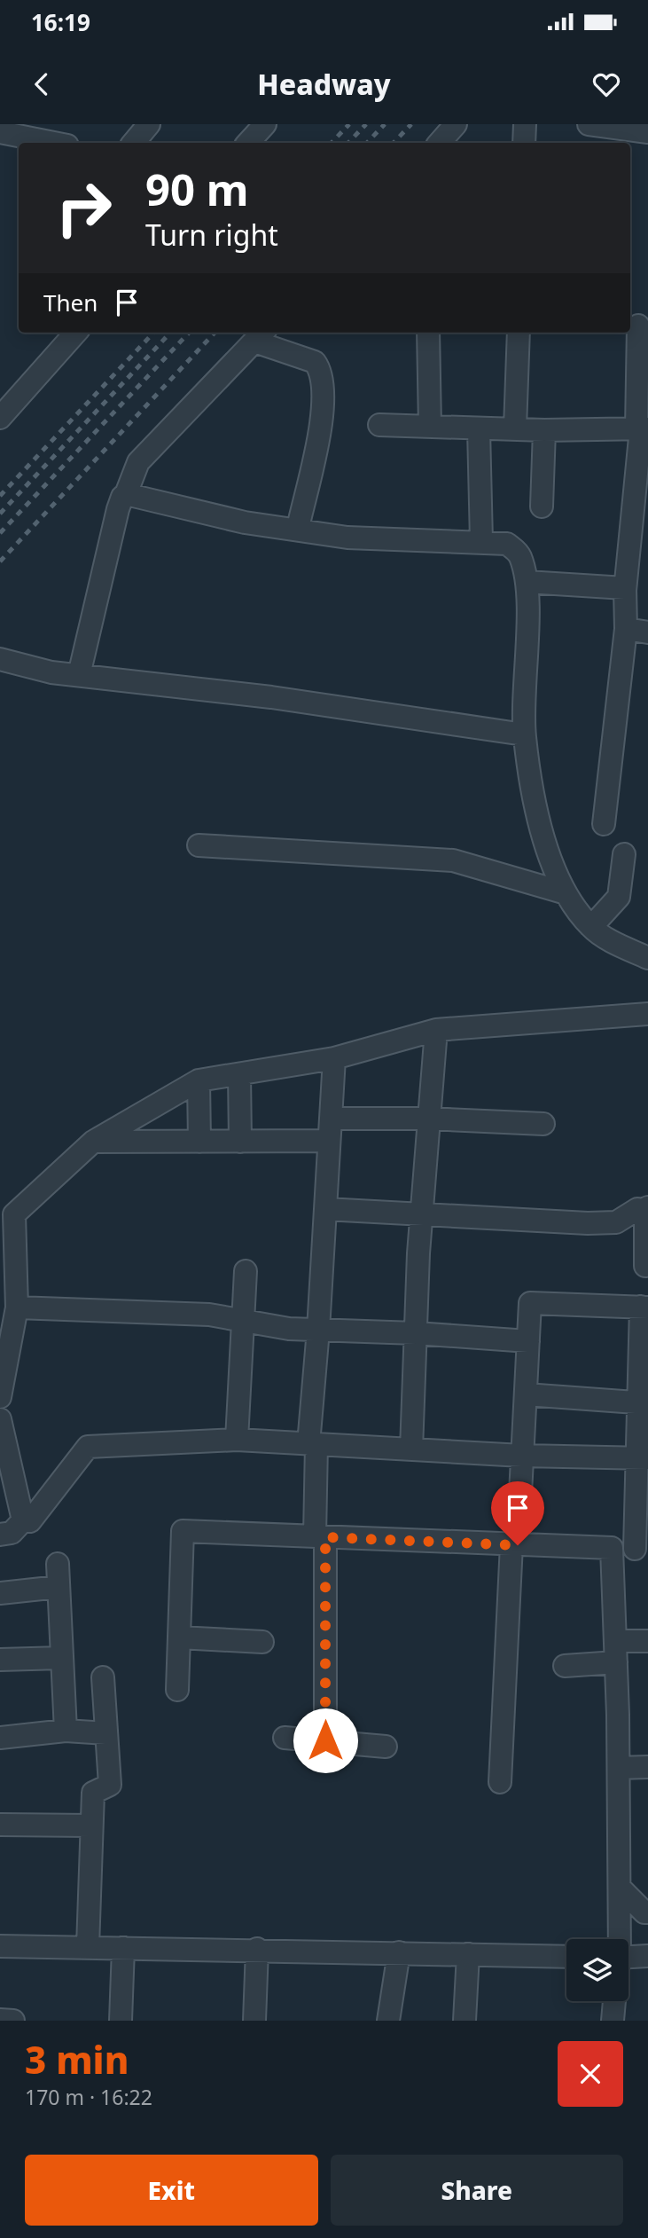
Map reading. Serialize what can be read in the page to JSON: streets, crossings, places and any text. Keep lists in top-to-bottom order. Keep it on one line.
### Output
{"page":{"status":"16:19","header":"Headway","turn":["90 m","Turn right"],"then":"Then","heading":["3 min","170 m · 16:22"],"buttons":["Exit","Share"]}}
